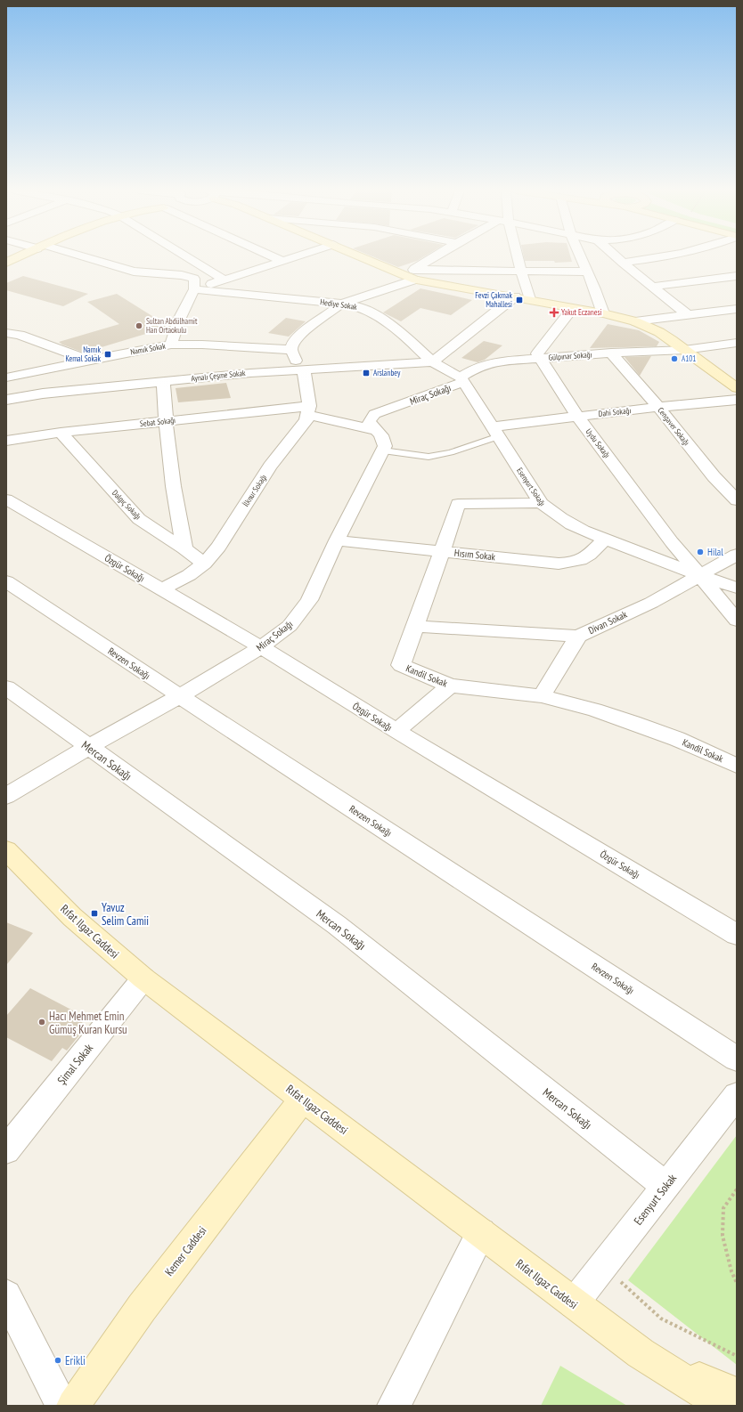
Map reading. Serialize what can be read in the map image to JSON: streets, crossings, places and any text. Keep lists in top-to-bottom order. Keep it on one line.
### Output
{"streets":{"street":["Hediye Sokak","Namık Sokak","Gülpınar Sokağı","Aynalı Çeşme Sokak","Miraç Sokağı","Dahi Sokağı","Sebat Sokağı","Cengaver Sokağı","Uydu Sokağı","Esenyurt Sokağı","İlknur Sokağı","Dalgıç Sokağı","Hısım Sokak","Özgür Sokağı","Divan Sokak","Revzen Sokağı","Kandil Sokak","Mercan Sokağı","Rıfat Ilgaz Caddesi","Şimal Sokak","Esenyurt Sokak","Kemer Caddesi"]},"crossings":[["Hediye Sokak","Gülpınar Sokağı"],["Hediye Sokak","Aynalı Çeşme Sokak"],["Hediye Sokak","Miraç Sokağı"],["Hediye Sokak","Esenyurt Sokağı"],["Gülpınar Sokağı","Miraç Sokağı"],["Gülpınar Sokağı","Cengaver Sokağı"],["Gülpınar Sokağı","Uydu Sokağı"],["Gülpınar Sokağı","Esenyurt Sokağı"],["Miraç Sokağı","Sebat Sokağı"],["Miraç Sokağı","Esenyurt Sokağı"],["Miraç Sokağı","Hısım Sokak"],["Miraç Sokağı","Özgür Sokağı"],["Miraç Sokağı","Revzen Sokağı"],["Miraç Sokağı","Mercan Sokağı"],["Dahi Sokağı","Cengaver Sokağı"],["Dahi Sokağı","Uydu Sokağı"],["Dahi Sokağı","Esenyurt Sokağı"],["Sebat Sokağı","İlknur Sokağı"],["Sebat Sokağı","Dalgıç Sokağı"],["Uydu Sokağı","Esenyurt Sokağı"],["Uydu Sokağı","Divan Sokak"],["Esenyurt Sokağı","Hısım Sokak"],["Esenyurt Sokağı","Divan Sokak"],["Esenyurt Sokağı","Kandil Sokak"],["İlknur Sokağı","Dalgıç Sokağı"],["İlknur Sokağı","Özgür Sokağı"],["Hısım Sokak","Kandil Sokak"],["Divan Sokak","Kandil Sokak"],["Mercan Sokağı","Esenyurt Sokak"],["Rıfat Ilgaz Caddesi","Şimal Sokak"],["Rıfat Ilgaz Caddesi","Esenyurt Sokak"],["Rıfat Ilgaz Caddesi","Kemer Caddesi"]],"places":{"transit":["Fevzi Çakmak Mahallesi","Namık Kemal Sokak","Arslanbey","Yavuz Selim Camii"],"health":["Yakut Eczanesi"],"other":["Sultan Abdülhamit Han Ortaokulu","A101","Hilal","Hacı Mehmet Emin Gümüş Kuran Kursu","Erikli"]}}
